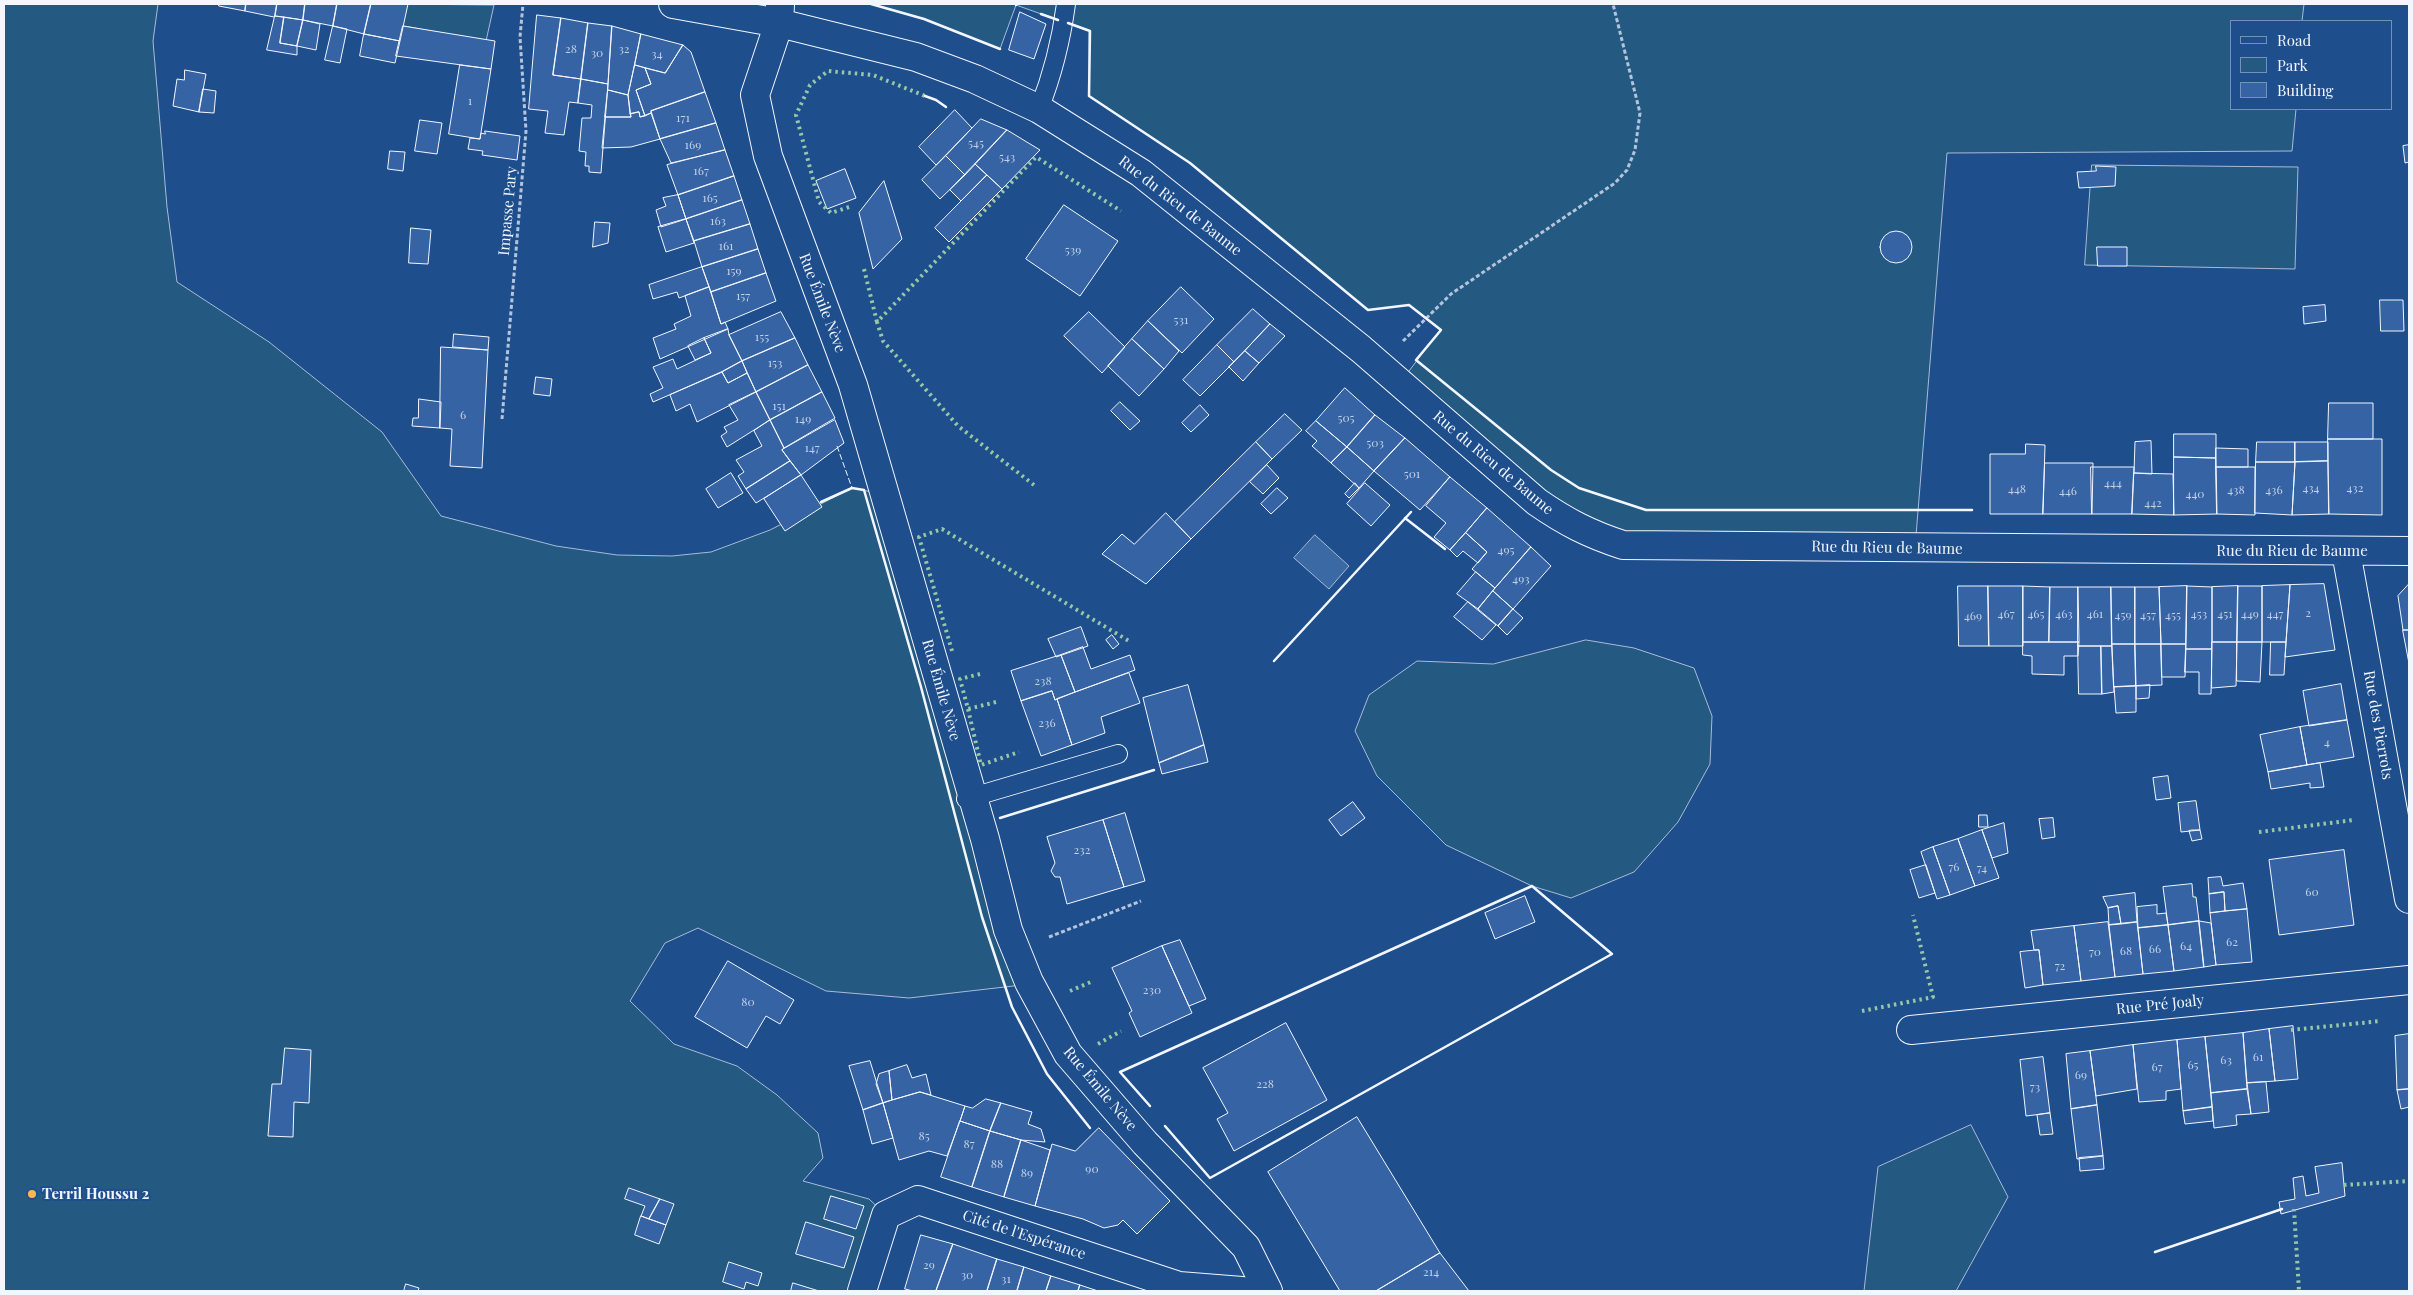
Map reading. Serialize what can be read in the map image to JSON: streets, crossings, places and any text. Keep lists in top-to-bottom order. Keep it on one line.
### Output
{"streets":{"street":["Rue du Rieu de Baume","Rue Émile Nève","Rue des Pierrots","Rue Pré Joaly","Cité de l'Espérance"],"path":["Impasse Pary"]},"crossings":[["Rue du Rieu de Baume","Rue Émile Nève"],["Rue du Rieu de Baume","Rue des Pierrots"]],"places":["Terril Houssu 2"],"house_numbers":["28","32","30","34","1","171","545","169","543","167","165","163","161","539","159","157","531","155","153","151","6","505","149","503","147","501","444","434","432","448","438","436","446","440","442","495","493","2","467","465","463","461","453","451","449","447","459","457","455","469","238","236","4","232","76","74","60","62","64","66","68","70","72","230","80","61","63","65","67","69","228","73","85","87","88","90","89","29","214","30","31"],"legend":["Road","Park","Building"]}
